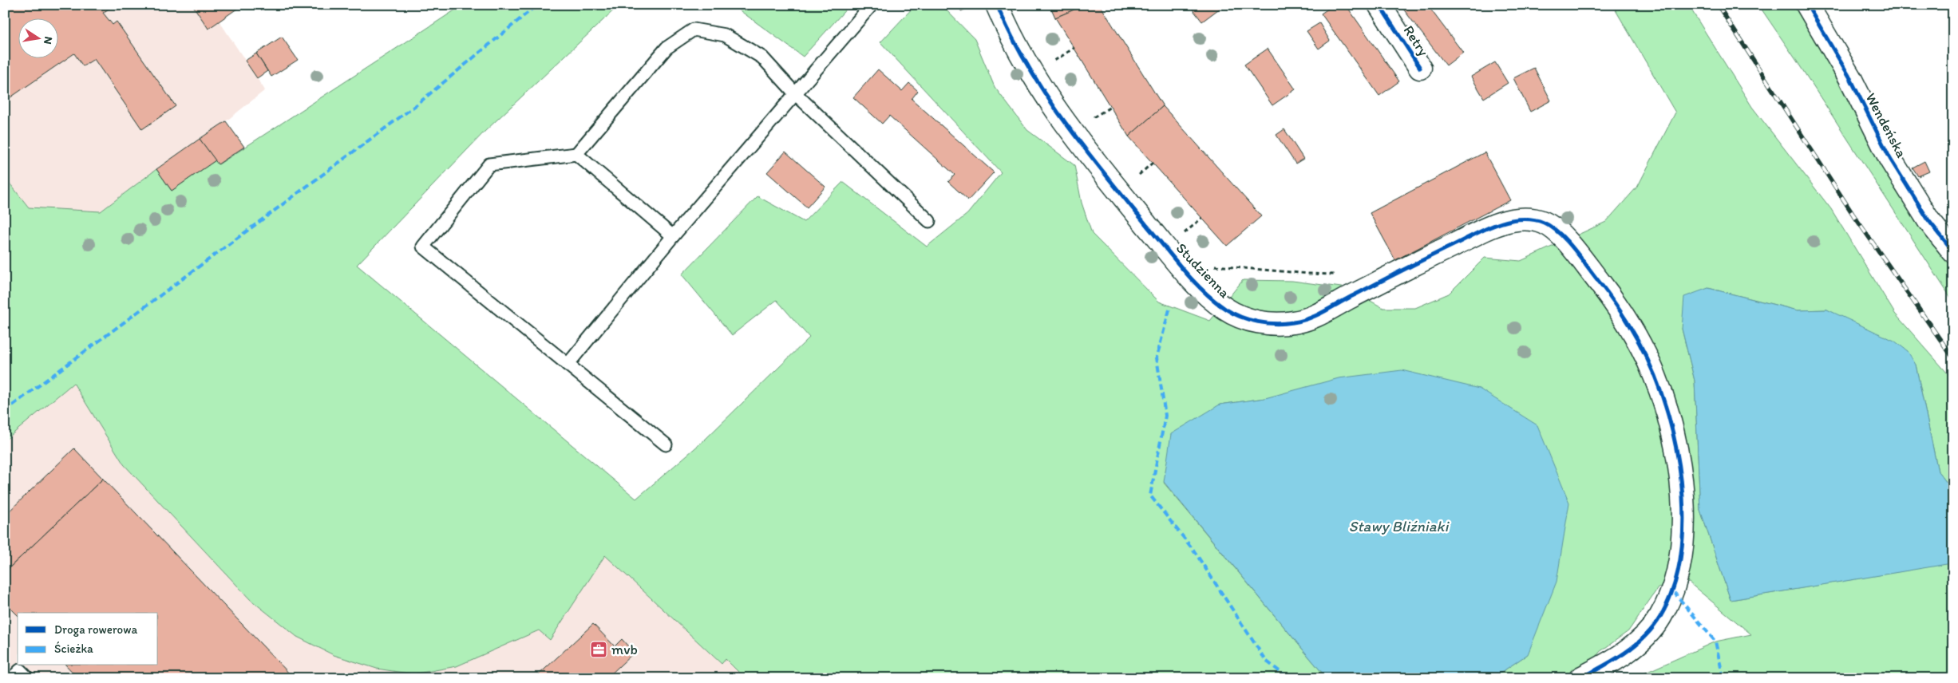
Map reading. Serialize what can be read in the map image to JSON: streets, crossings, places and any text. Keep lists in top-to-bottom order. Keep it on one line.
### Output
{"streets":{"street":["Retry","Wendeńska","Studzienna"]},"water":["Stawy Bliźniaki"],"places":{"office":["mvb"]},"legend":["Droga rowerowa","Ścieżka"],"north":"right"}
